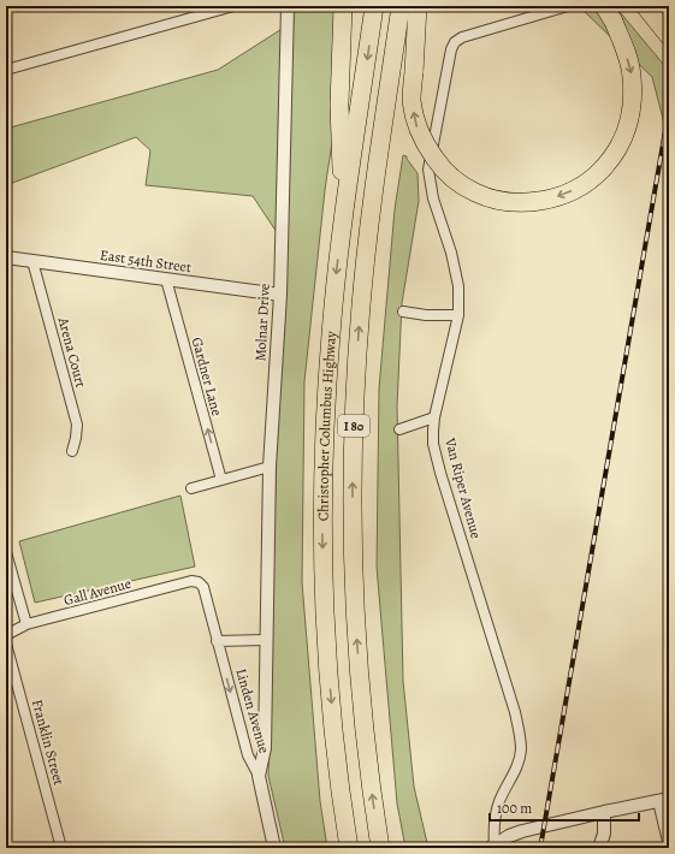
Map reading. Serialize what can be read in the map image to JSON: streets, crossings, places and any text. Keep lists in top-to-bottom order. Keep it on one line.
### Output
{"streets":{"highway":["Christopher Columbus Highway","I 80"],"street":["East 54th Street","Molnar Drive","Arena Court","Gardner Lane","Van Riper Avenue","Gall Avenue","Linden Avenue","Franklin Street"]},"crossings":[["East 54th Street","Molnar Drive"],["East 54th Street","Arena Court"],["East 54th Street","Gardner Lane"],["Molnar Drive","Linden Avenue"],["Gall Avenue","Linden Avenue"]],"one_way":["Gardner Lane","Linden Avenue"],"scale_bar":"100 m"}
